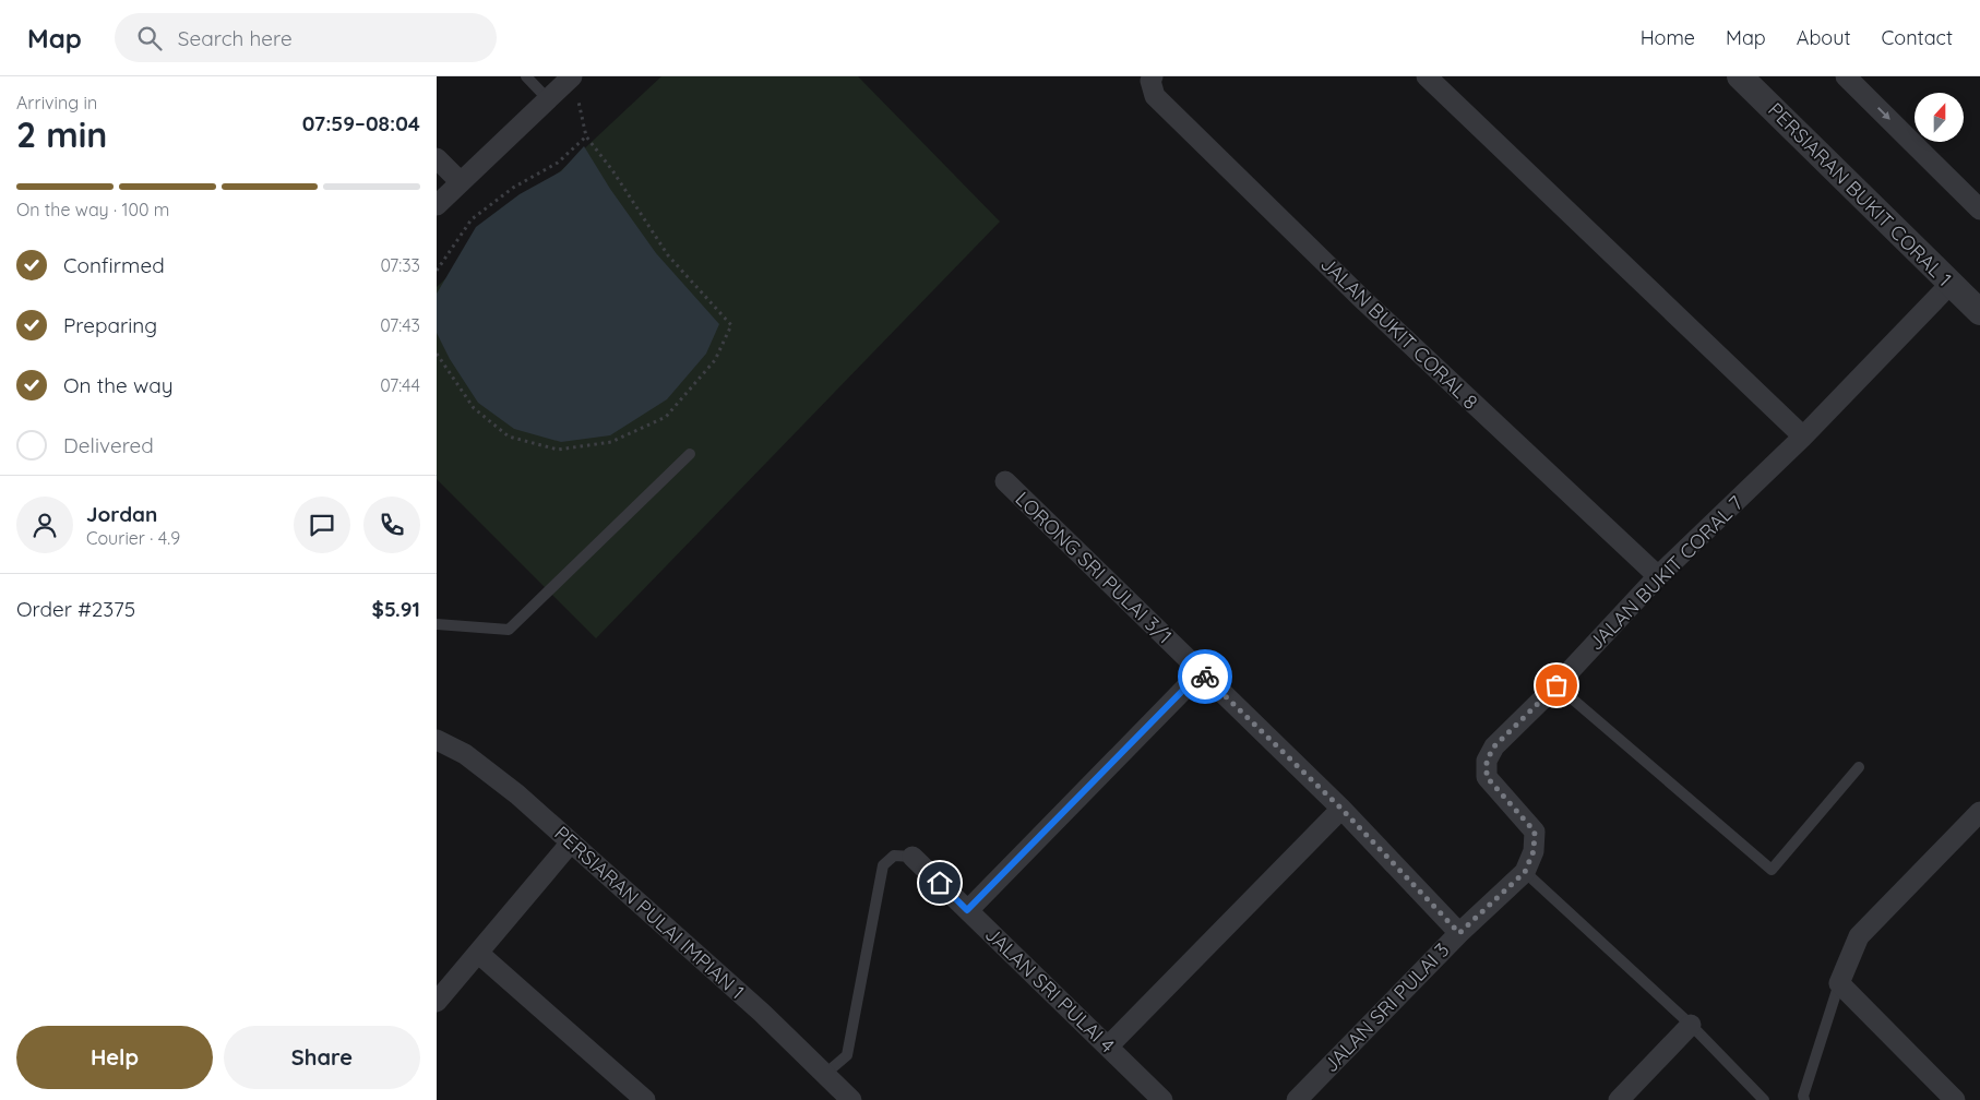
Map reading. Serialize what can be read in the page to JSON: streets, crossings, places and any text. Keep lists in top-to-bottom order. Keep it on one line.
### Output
{"streets":{"street":["PERSIARAN BUKIT CORAL 1","JALAN BUKIT CORAL 8","LORONG SRI PULAI 3/1","JALAN BUKIT CORAL 7","PERSIARAN PULAI IMPIAN 1","JALAN SRI PULAI 4","JALAN SRI PULAI 3"]},"crossings":[["PERSIARAN BUKIT CORAL 1","JALAN BUKIT CORAL 7"],["JALAN BUKIT CORAL 8","JALAN BUKIT CORAL 7"],["LORONG SRI PULAI 3/1","JALAN SRI PULAI 3"],["JALAN BUKIT CORAL 7","JALAN SRI PULAI 3"]],"north":"top","page":{"header":"Map","search":"Search here","nav":["Home","Map","About","Contact"],"heading":["2 min","Arriving in","07:59–08:04"],"panel":["Jordan","Courier · 4.9","Order #2375","$5.91"],"bar":"On the way · 100 m","list":[["Confirmed","07:33"],["Preparing","07:43"],["On the way","07:44"],"Delivered"],"buttons":["Help","Share"]}}
